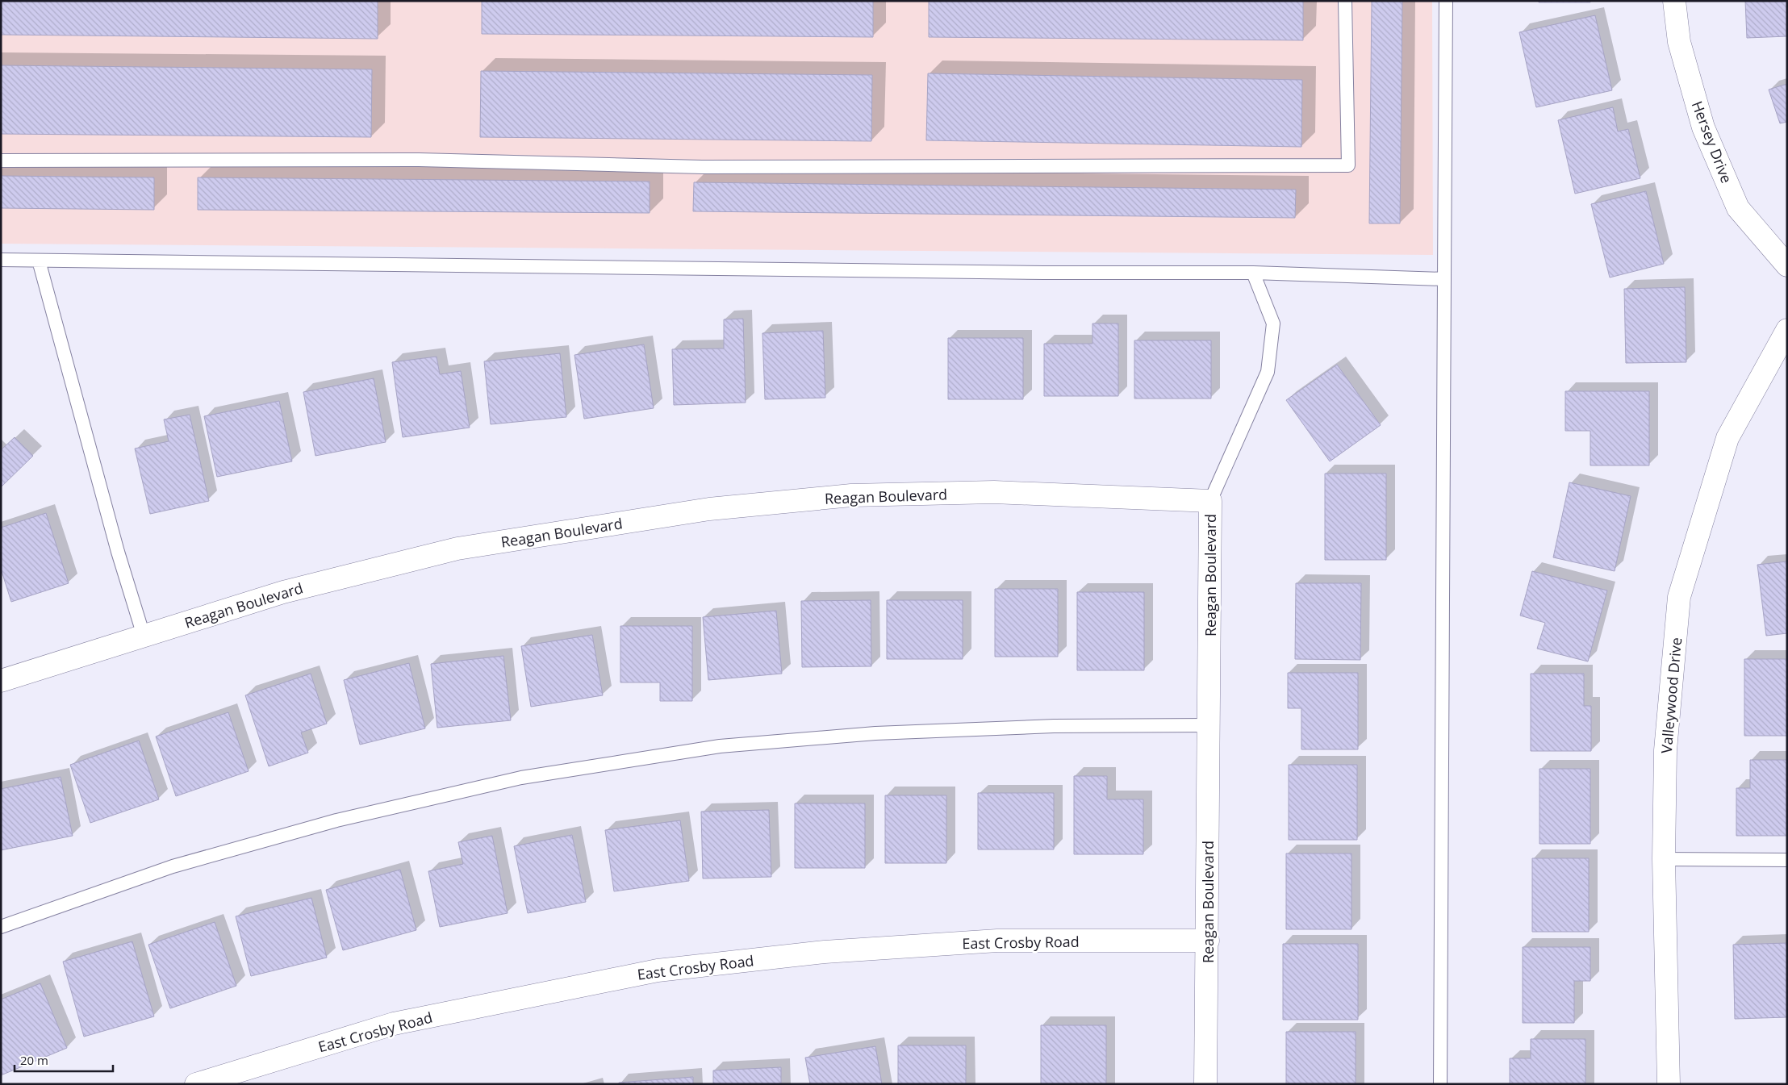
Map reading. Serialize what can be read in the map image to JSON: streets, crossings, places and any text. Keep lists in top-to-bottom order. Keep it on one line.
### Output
{"streets":{"street":["Hersey Drive","Reagan Boulevard","Valleywood Drive","East Crosby Road"]},"crossings":[["Reagan Boulevard","East Crosby Road"]],"scale_bar":"20 m"}
